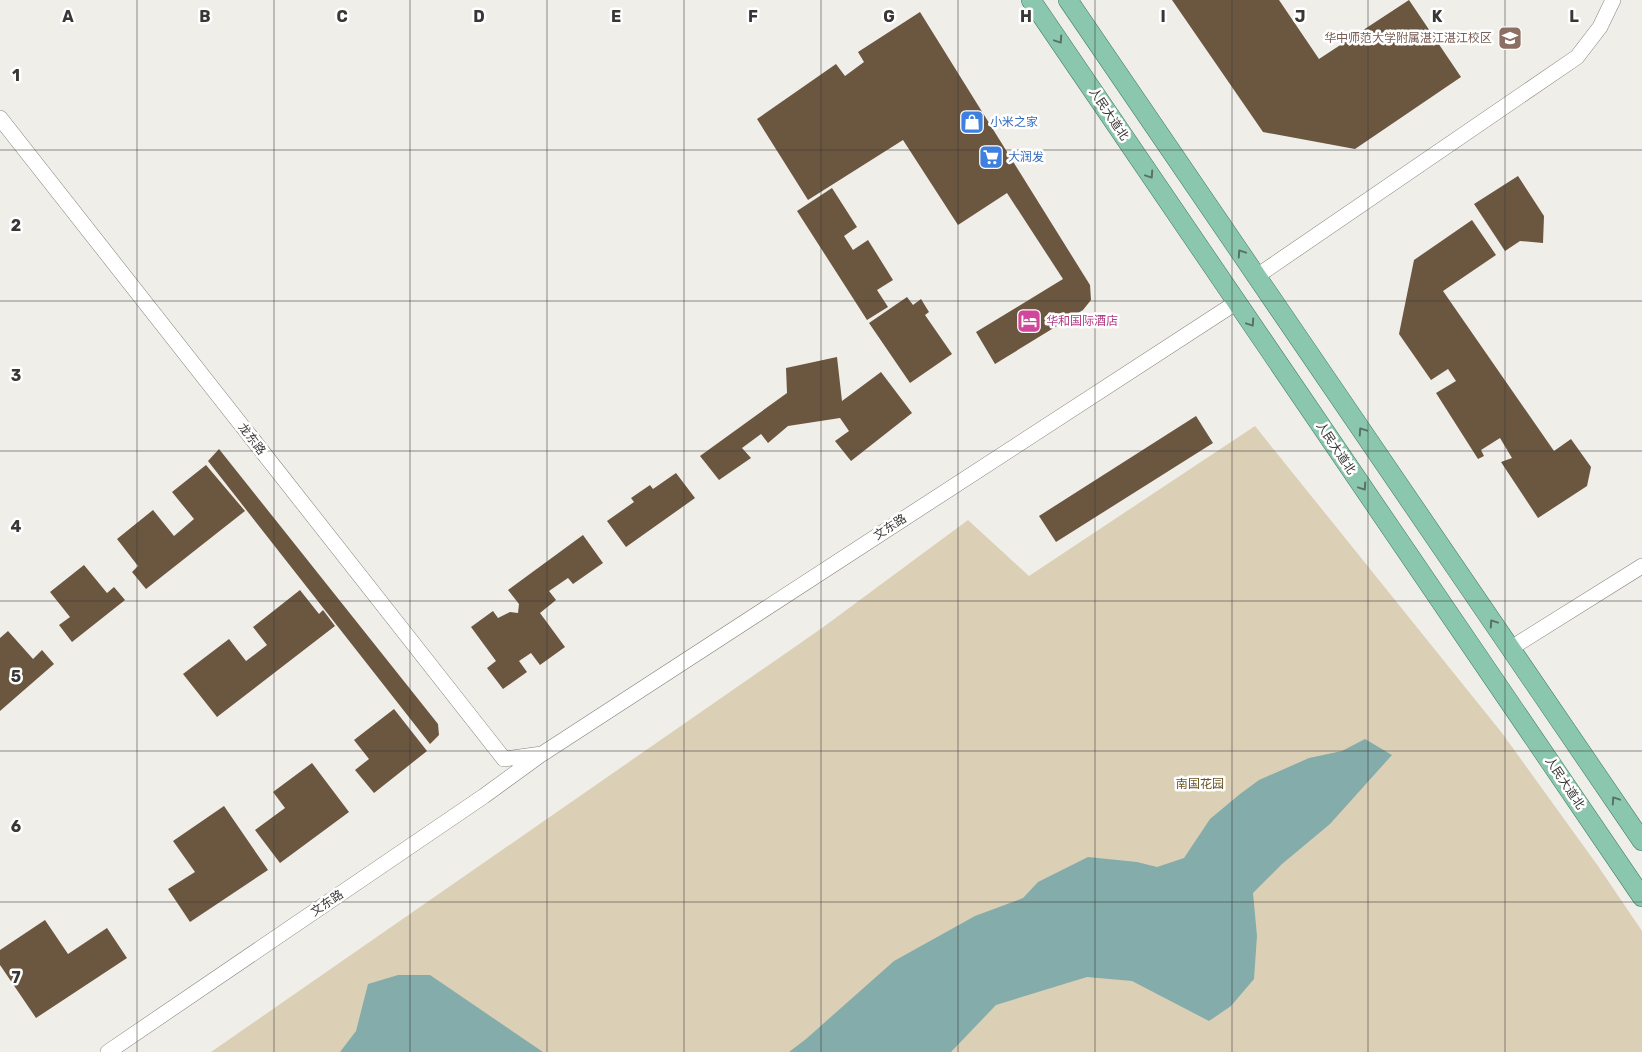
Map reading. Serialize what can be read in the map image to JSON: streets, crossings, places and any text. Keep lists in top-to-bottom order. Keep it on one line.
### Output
{"streets":{"main road":["人民大道北"],"street":["龙东路","文东路"]},"crossings":[["人民大道北","文东路"],["龙东路","文东路"]],"parks":["南国花园"],"places":{"school or university":["华中师范大学附属湛江湛江校区"],"shop":["小米之家"],"supermarket":["大润发"],"hotel":["华和国际酒店"]},"grid":{"columns":["A","B","C","D","E","F","G","H","I","J","K","L"],"rows":["1","2","3","4","5","6","7"]}}
